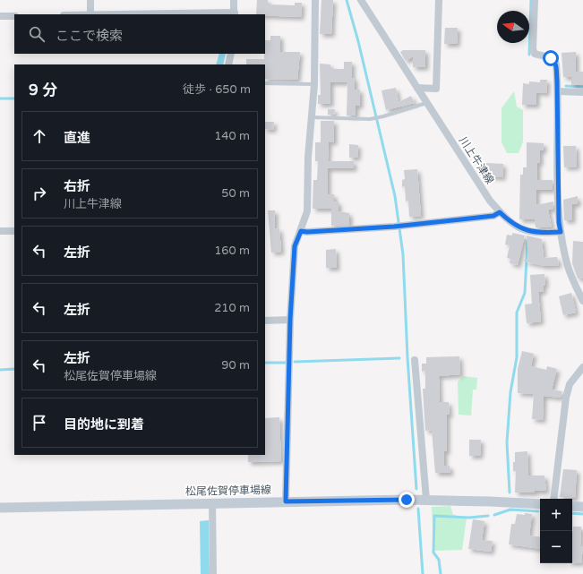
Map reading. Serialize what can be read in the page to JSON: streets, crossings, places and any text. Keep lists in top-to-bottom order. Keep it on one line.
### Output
{"streets":{"main road":["松尾佐賀停車場線"],"street":["川上牛津線"]},"north":"left","page":{"search":"ここで検索","heading":["9 分","徒歩 · 650 m"],"list":[["直進","140 m"],["右折","川上牛津線","50 m"],["左折","160 m"],["左折","210 m"],["左折","松尾佐賀停車場線","90 m"],"目的地に到着"],"map_buttons":["+","−"]}}
